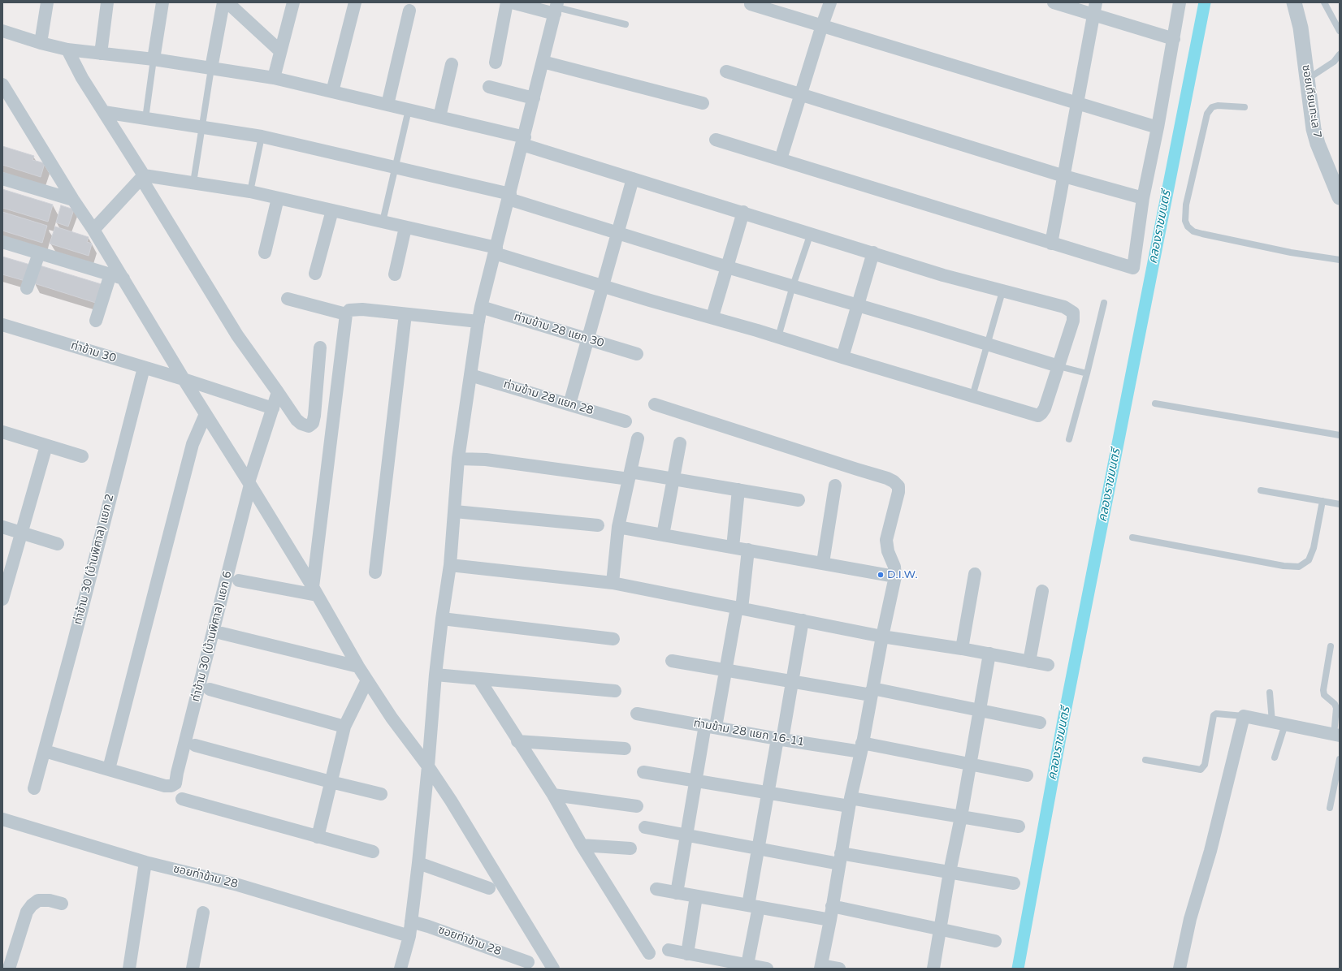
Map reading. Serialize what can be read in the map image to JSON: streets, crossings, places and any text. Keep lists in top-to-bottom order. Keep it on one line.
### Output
{"streets":{"street":["ซอยเทียนทะเล 7","ท่ามข้าม 28 แยก 30","ท่าข้าม 30","ท่ามข้าม 28 แยก 28","ท่าข้าม 30 (บ้านพิศาล) แยก 2","ท่าข้าม 30 (บ้านพิศาล) แยก 6","ท่ามข้าม 28 แยก 16-11","ซอยท่าข้าม 28"]},"crossings":[["ท่าข้าม 30","ท่าข้าม 30 (บ้านพิศาล) แยก 2"],["ท่าข้าม 30","ท่าข้าม 30 (บ้านพิศาล) แยก 6"]],"water":["คลองราชมนตรี"],"places":["D.I.W."]}
